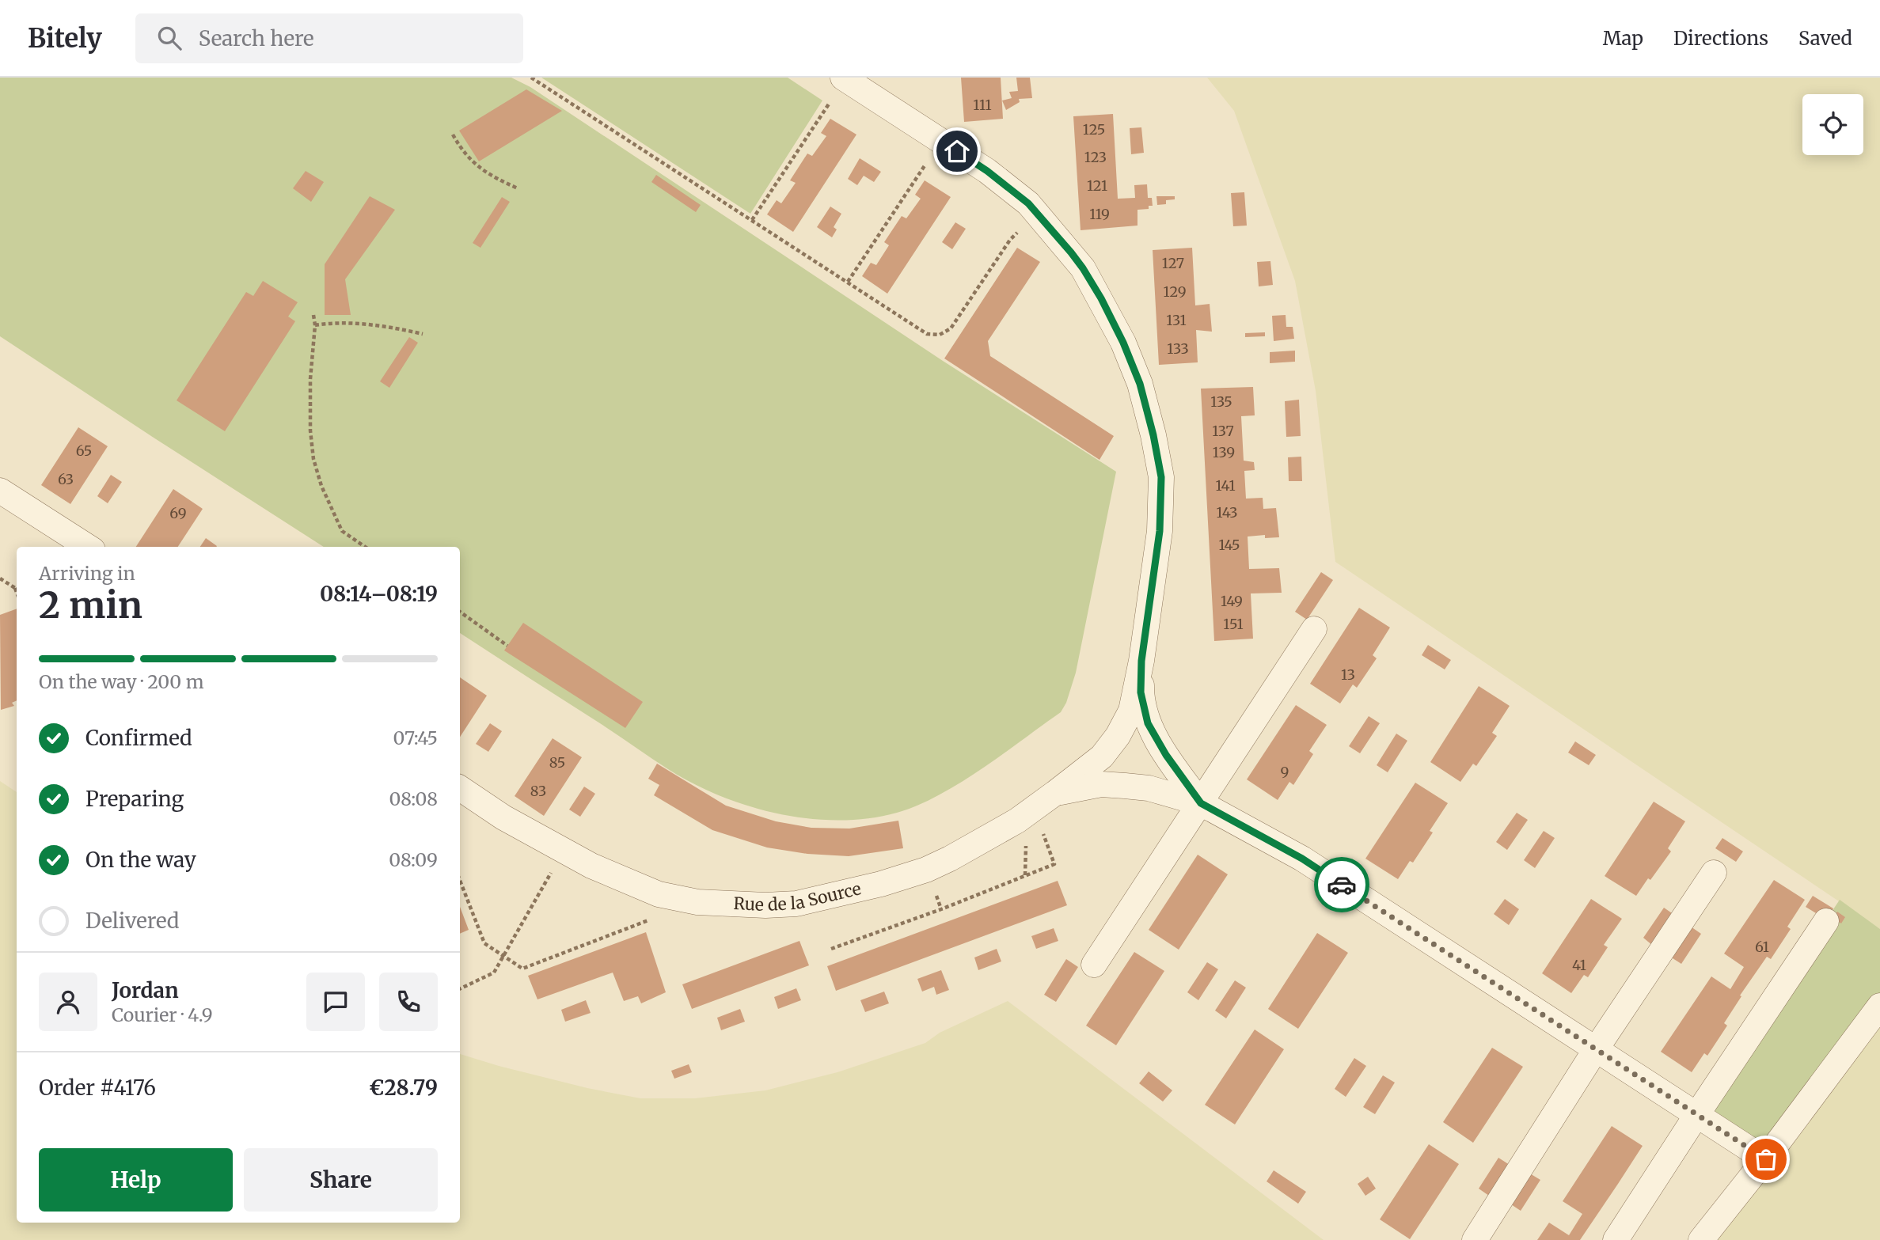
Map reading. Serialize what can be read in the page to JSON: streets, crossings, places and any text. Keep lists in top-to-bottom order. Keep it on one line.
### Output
{"streets":{"street":["Rue de la Source"]},"house_numbers":["111","125","123","121","119","127","129","131","133","135","137","65","139","63","141","143","69","145","149","151","13","85","9","83","61","41"],"page":{"header":"Bitely","search":"Search here","nav":["Map","Directions","Saved"],"heading":["2 min","Arriving in","08:14–08:19"],"panel":["Jordan","Courier · 4.9","Order #4176","€28.79"],"bar":"On the way · 200 m","list":[["Confirmed","07:45"],["Preparing","08:08"],["On the way","08:09"],"Delivered"],"buttons":["Help","Share"]}}
